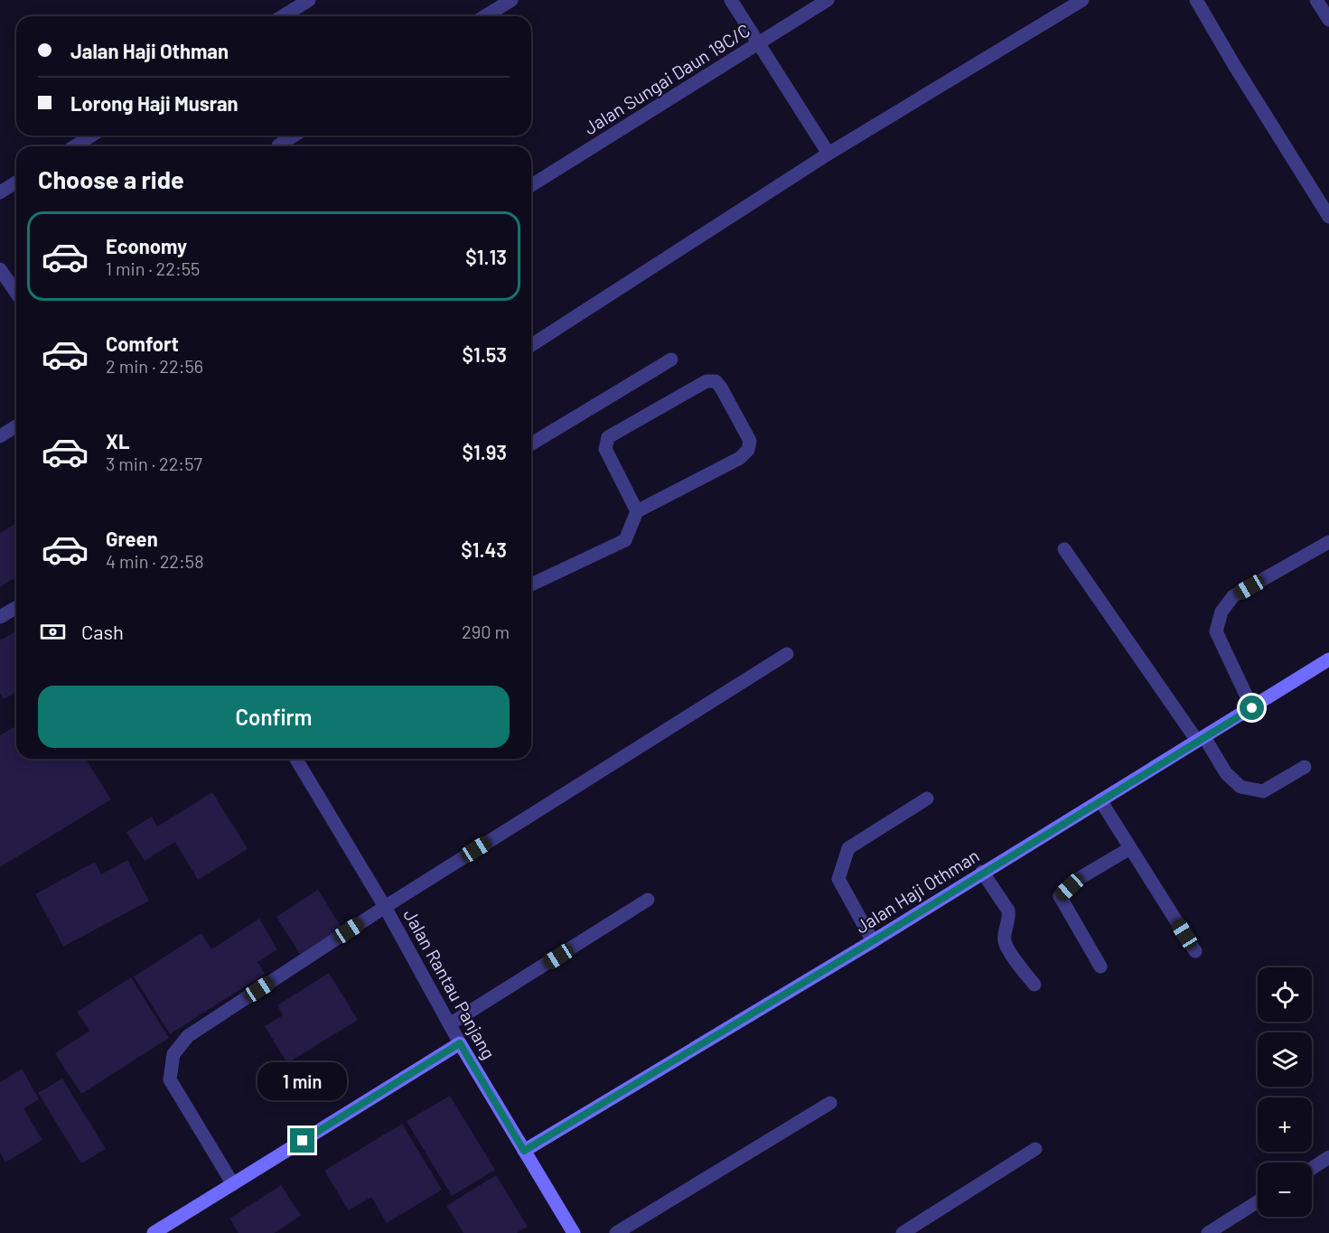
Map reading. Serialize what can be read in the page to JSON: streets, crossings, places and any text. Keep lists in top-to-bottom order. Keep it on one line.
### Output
{"streets":{"street":["Jalan Sungai Daun 19C/C","Jalan Haji Othman","Jalan Rantau Panjang"]},"crossings":[["Jalan Haji Othman","Jalan Rantau Panjang"]],"page":{"banner":["Jalan Haji Othman","Lorong Haji Musran"],"heading":"Choose a ride","list":[{"name":"Economy","note":"1 min · 22:55","value":"$1.13"},{"name":"Comfort","note":"2 min · 22:56","value":"$1.53"},{"name":"XL","note":"3 min · 22:57","value":"$1.93"},{"name":"Green","note":"4 min · 22:58","value":"$1.43"}],"pay":["Cash","290 m"],"buttons":"Confirm","map_buttons":["+","−"],"bubble":"1 min"}}
